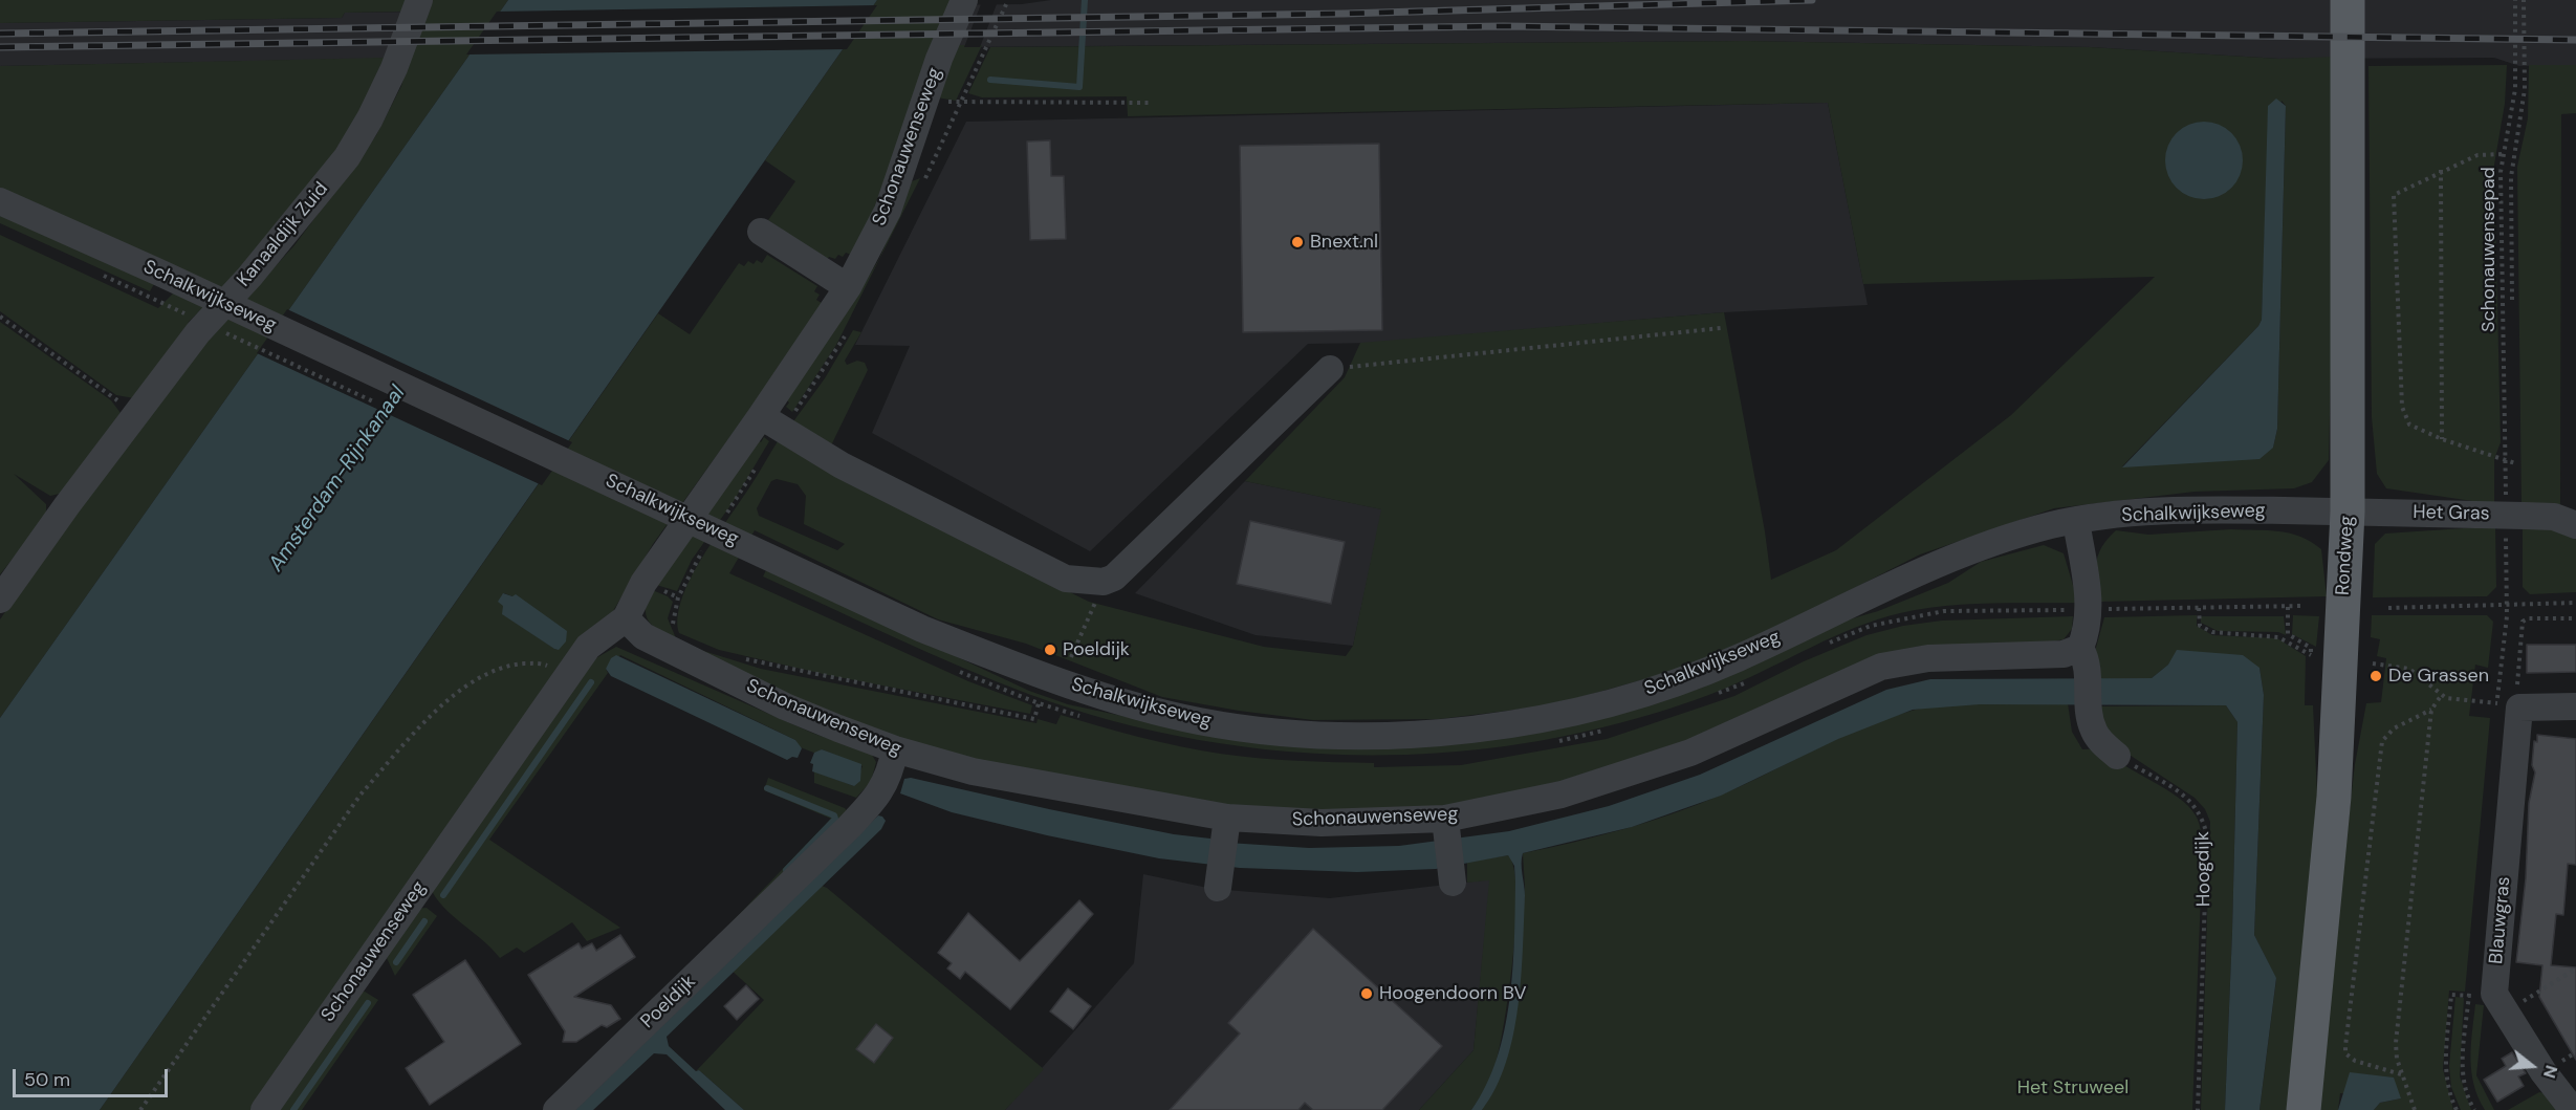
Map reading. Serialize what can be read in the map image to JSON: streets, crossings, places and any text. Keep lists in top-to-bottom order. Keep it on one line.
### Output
{"streets":{"main road":["Rondweg"],"street":["Schonauwenseweg","Kanaaldijk Zuid","Schalkwijkseweg","Het Gras","Blauwgras","Poeldijk"],"path":["Schonauwensepad","Hoogdijk"]},"crossings":[["Schonauwenseweg","Poeldijk"],["Schalkwijkseweg","Het Gras"],["Schalkwijkseweg","Rondweg"],["Het Gras","Rondweg"]],"water":["Amsterdam-Rijnkanaal"],"parks":["Het Struweel"],"places":["Bnext.nl","Poeldijk","De Grassen","Hoogendoorn BV"],"scale_bar":"50 m","north":"right"}
